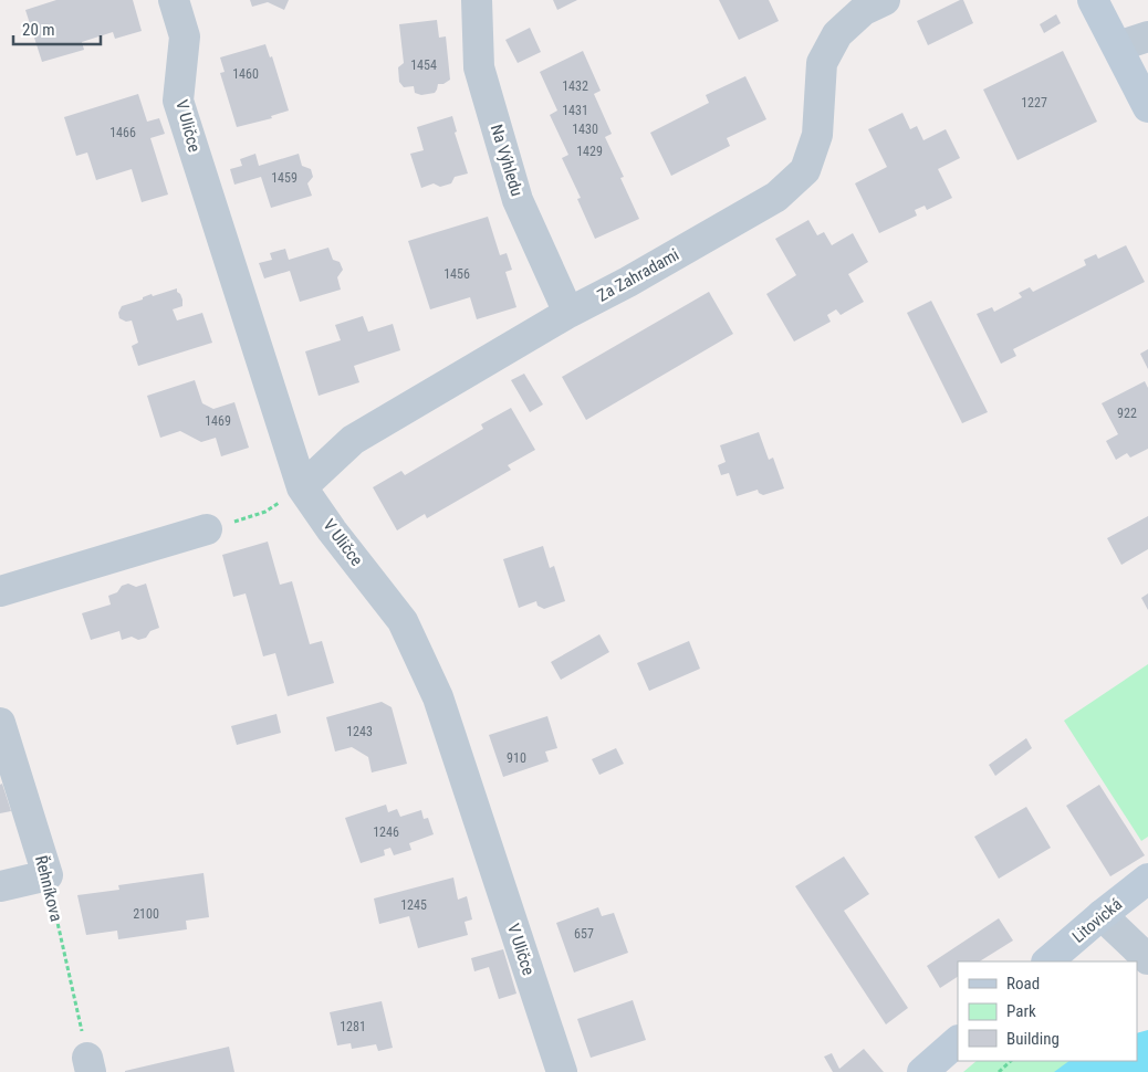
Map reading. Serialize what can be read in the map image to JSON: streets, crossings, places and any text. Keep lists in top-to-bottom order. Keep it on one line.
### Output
{"streets":{"street":["V Uličce","Na Výhledu","Za Zahradami","Řehníkova","Litovická"]},"crossings":[["V Uličce","Za Zahradami"],["Na Výhledu","Za Zahradami"]],"house_numbers":["1454","1460","1432","1227","1431","1430","1466","1429","1459","1456","922","1469","1243","910","1246","1245","2100","657","1281"],"legend":["Road","Park","Building"],"scale_bar":"20 m"}
